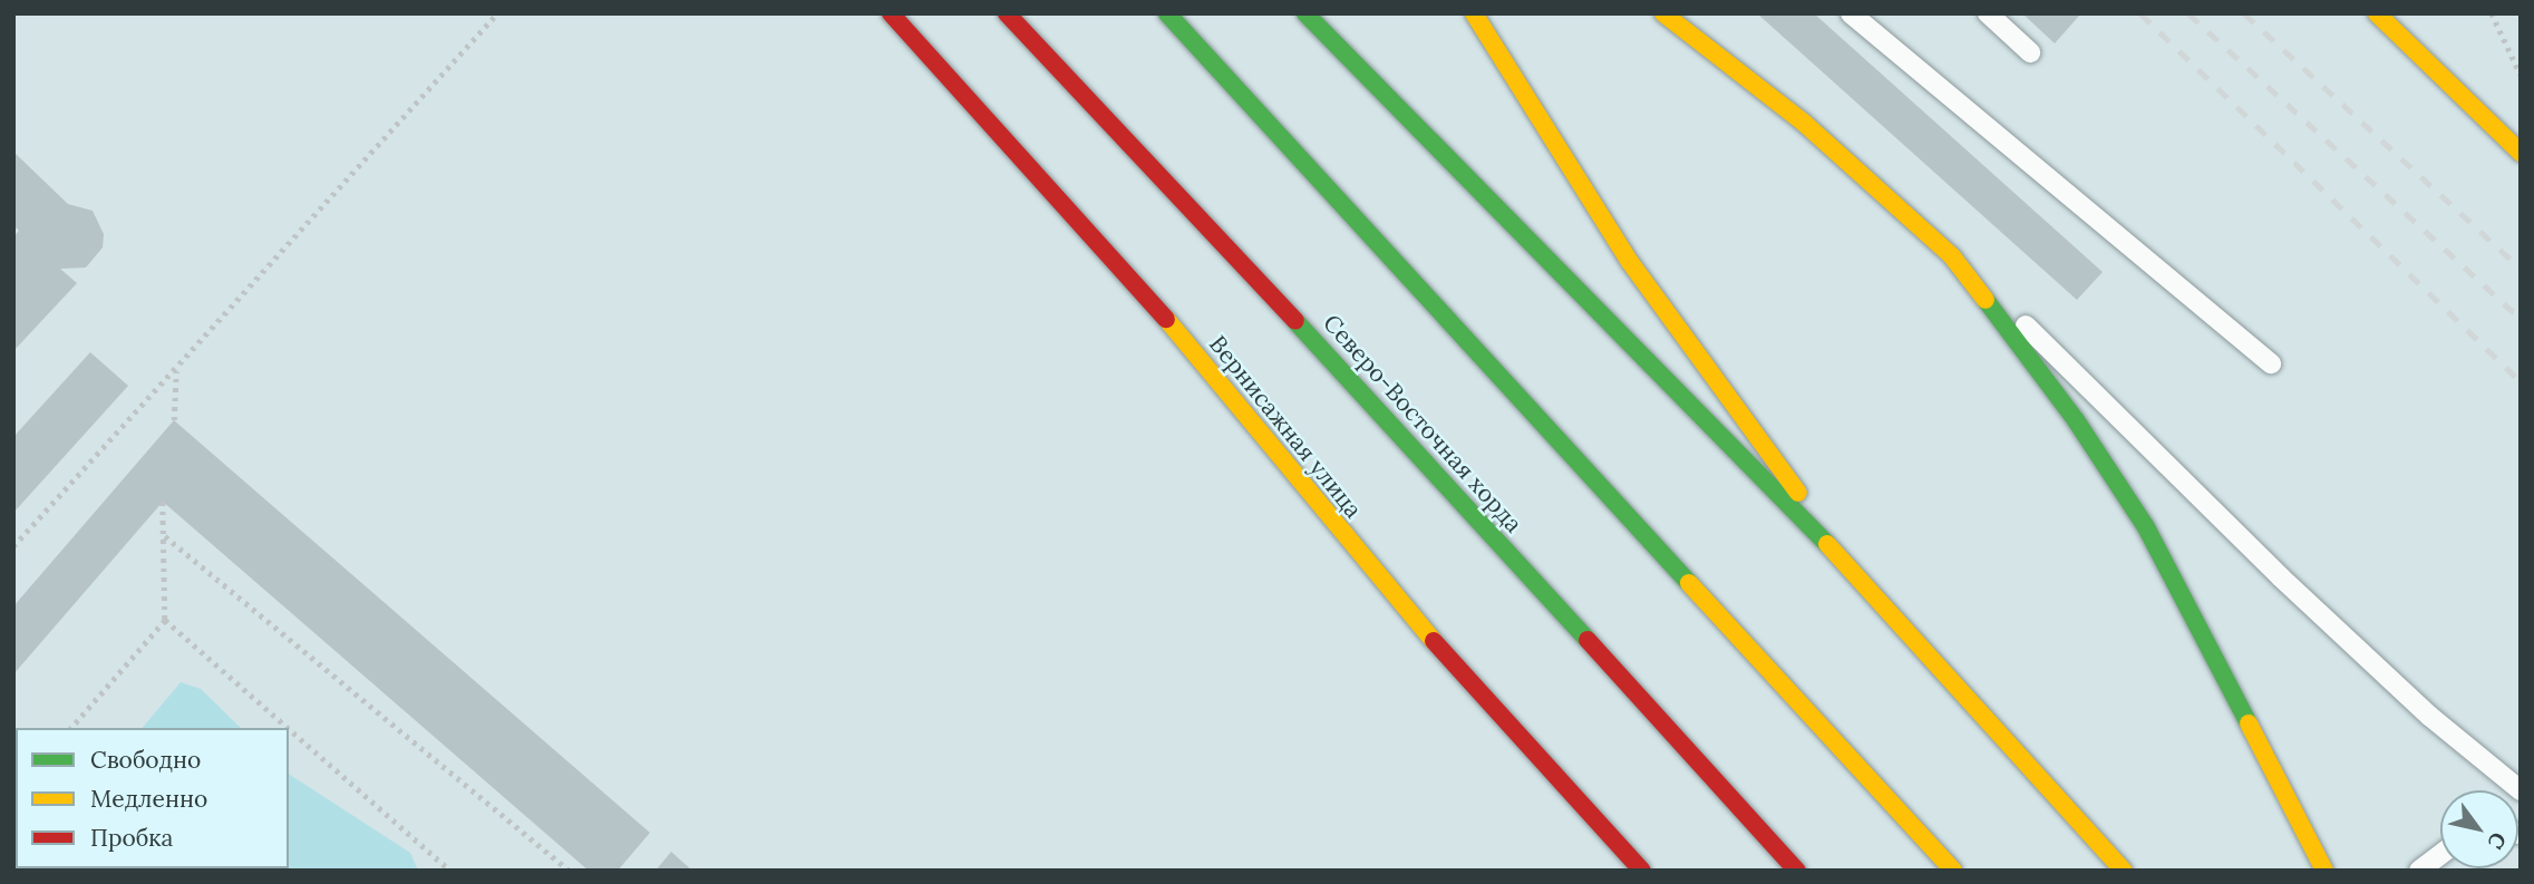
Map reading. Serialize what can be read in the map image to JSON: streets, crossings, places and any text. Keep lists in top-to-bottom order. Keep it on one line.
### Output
{"streets":{"main road":["Северо-Восточная хорда","Вернисажная улица"]},"legend":["Свободно","Медленно","Пробка"],"north":"bottom right"}
